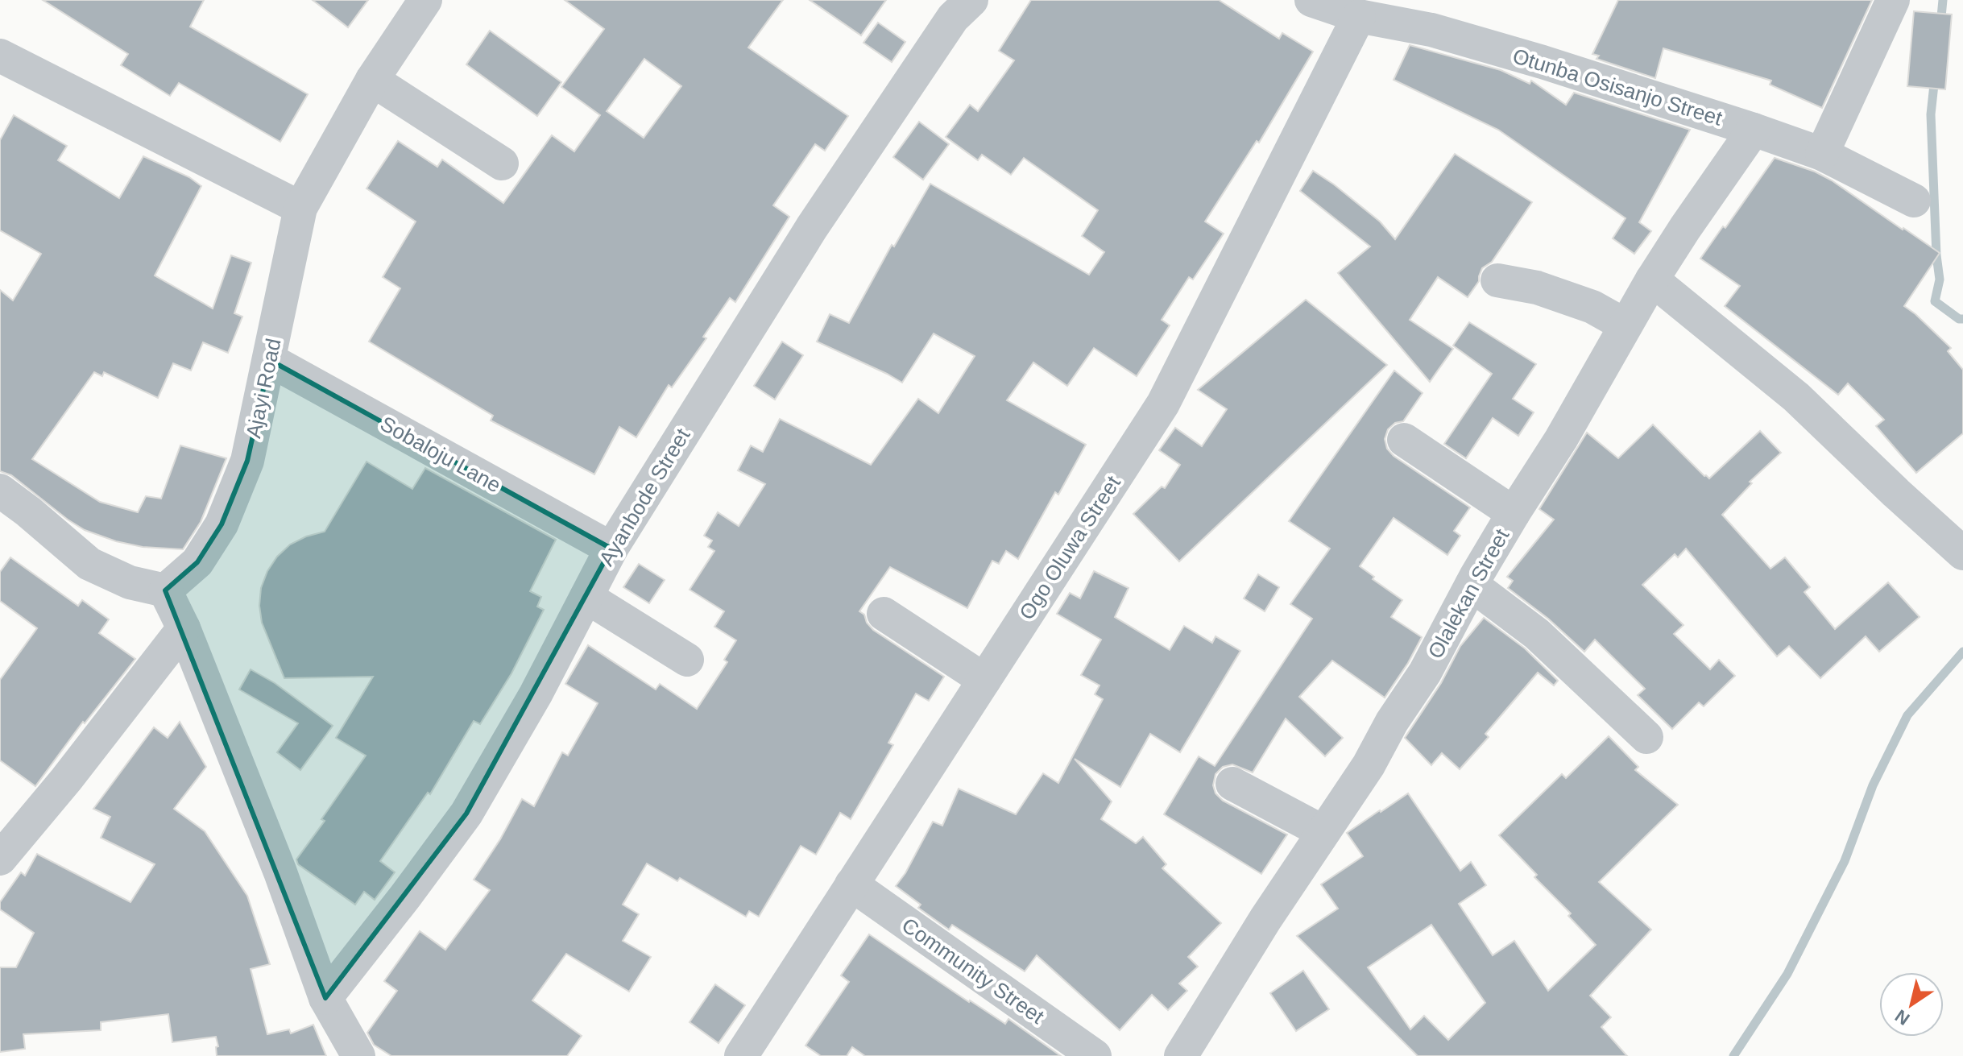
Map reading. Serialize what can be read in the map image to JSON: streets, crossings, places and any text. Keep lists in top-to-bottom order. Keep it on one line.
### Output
{"streets":{"street":["Otunba Osisanjo Street","Ajayi Road","Sobaloju Lane","Ayanbode Street","Ogo Oluwa Street","Olalekan Street","Community Street"]},"crossings":[["Otunba Osisanjo Street","Ogo Oluwa Street"],["Otunba Osisanjo Street","Olalekan Street"],["Ajayi Road","Sobaloju Lane"],["Sobaloju Lane","Ayanbode Street"],["Ogo Oluwa Street","Community Street"]],"north":"bottom left"}
